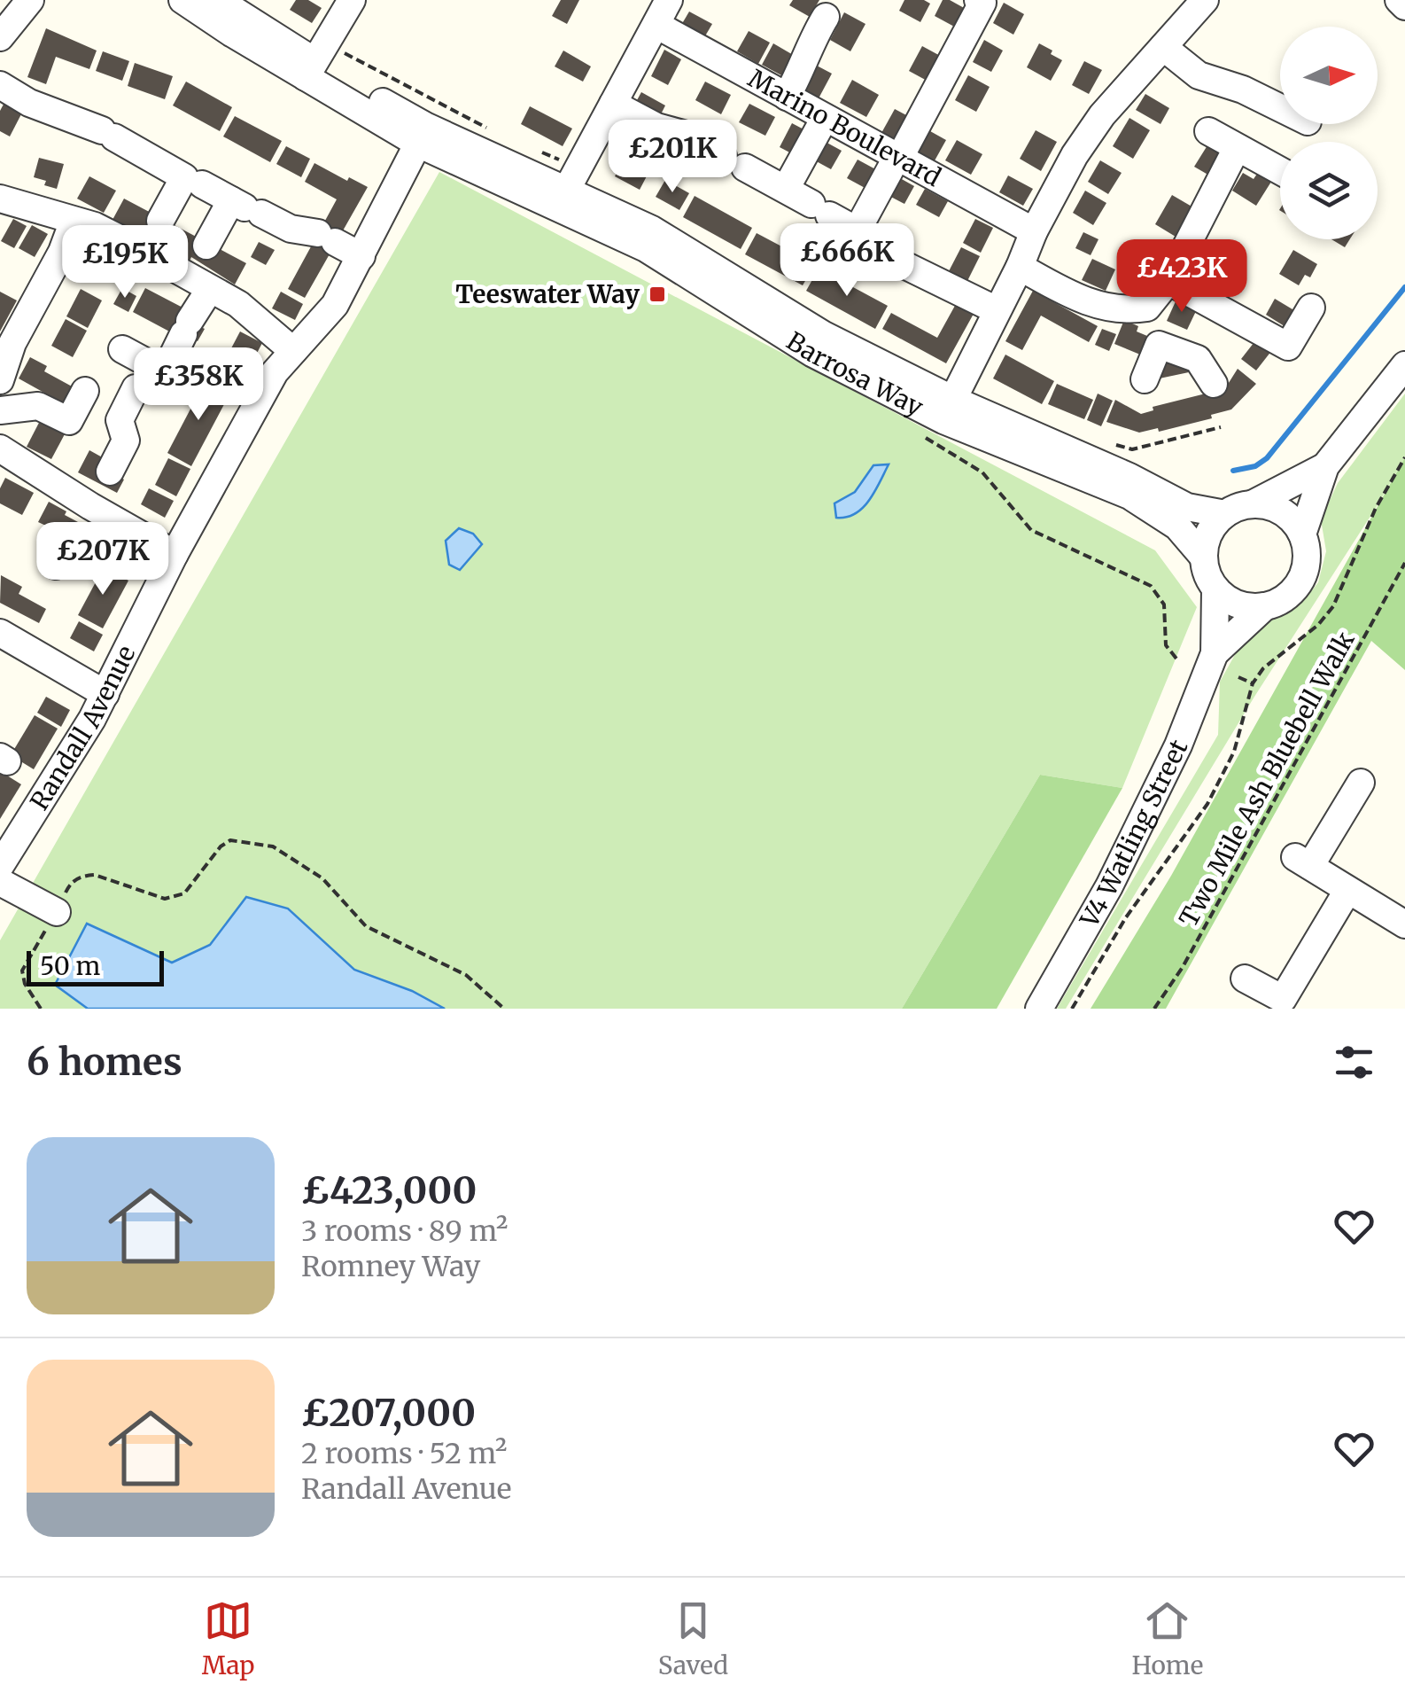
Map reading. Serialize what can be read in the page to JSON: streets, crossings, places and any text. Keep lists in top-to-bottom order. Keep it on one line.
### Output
{"streets":{"street":["Marino Boulevard","Barrosa Way","Randall Avenue","V4 Watling Street"],"path":["Two Mile Ash Bluebell Walk"]},"crossings":[["Barrosa Way","Randall Avenue"],["Barrosa Way","V4 Watling Street"]],"places":{"transit":["Teeswater Way"]},"scale_bar":"50 m","north":"right","page":{"price":["£201K","£666K","£195K","£423K","£358K","£207K"],"scale":"50 m","heading":"6 homes","list":[{"name":"£423,000","note":"3 rooms · 89 m² · Romney Way"},{"name":"£207,000","note":"2 rooms · 52 m² · Randall Avenue"}],"tabs":["Map","Saved","Home"]}}
